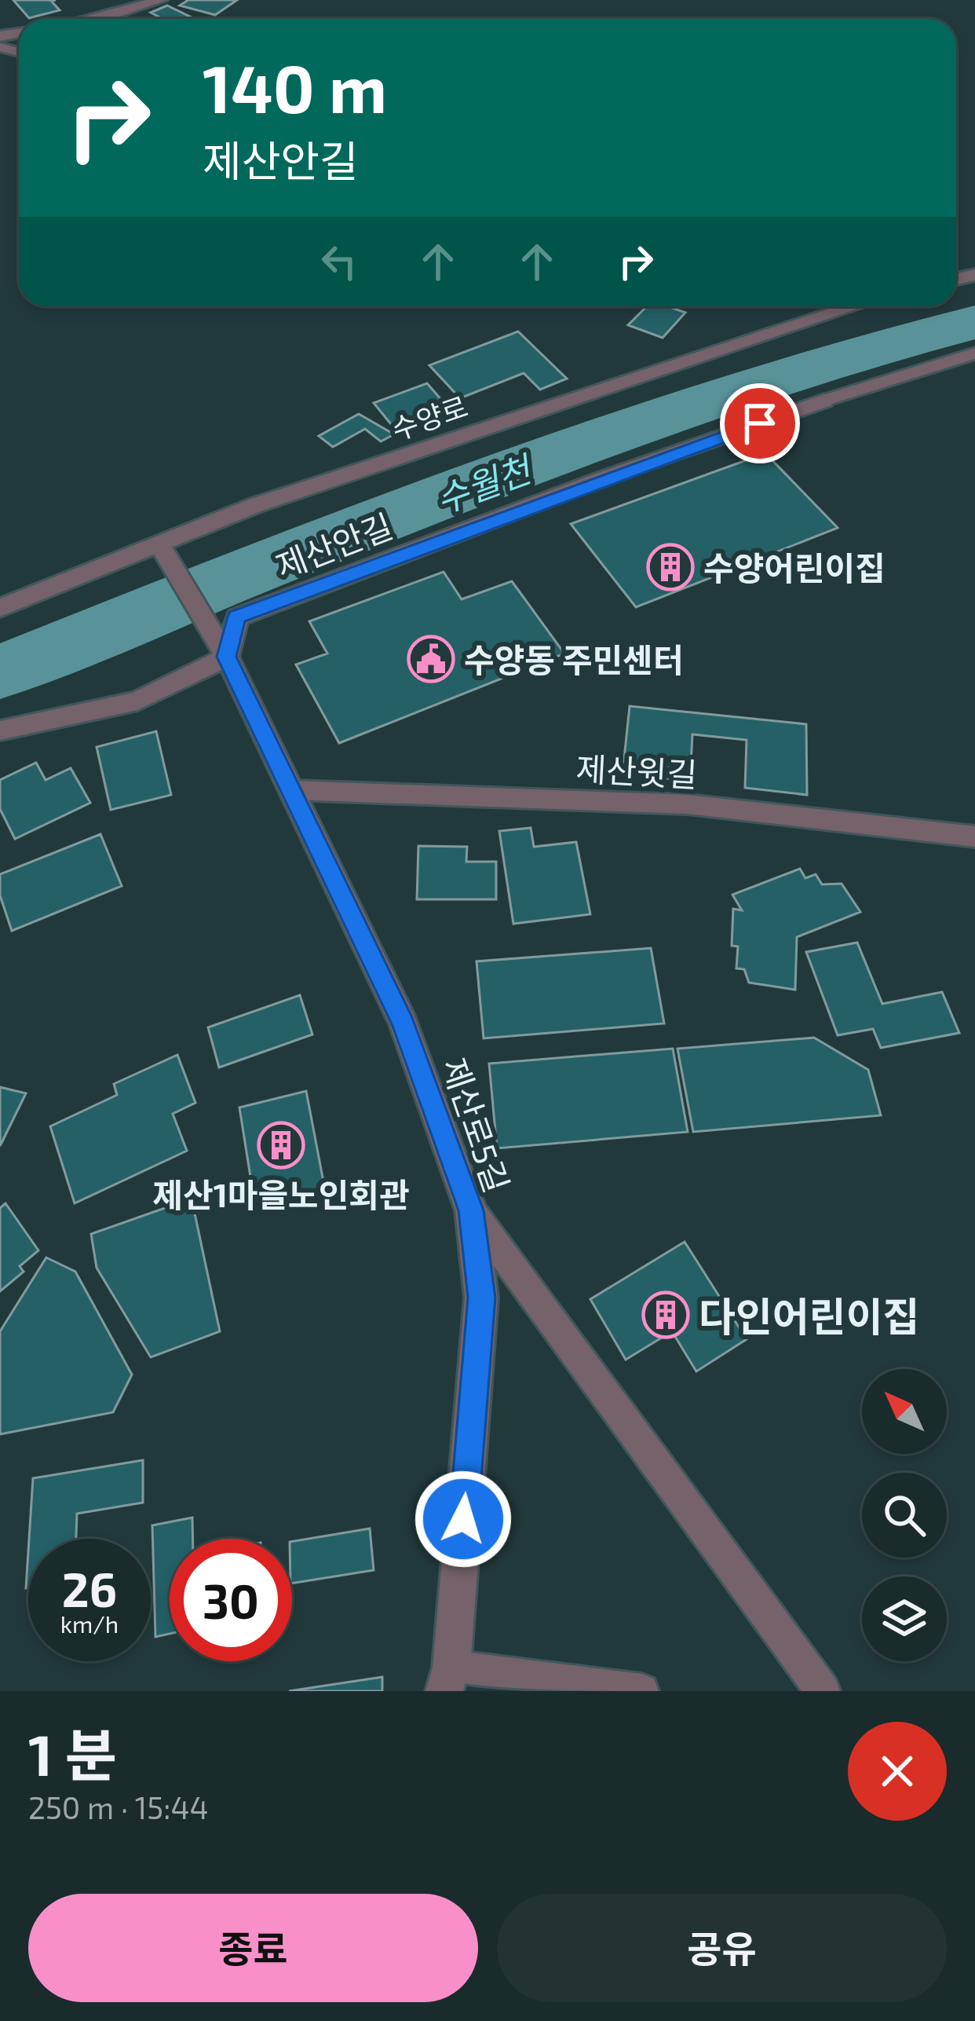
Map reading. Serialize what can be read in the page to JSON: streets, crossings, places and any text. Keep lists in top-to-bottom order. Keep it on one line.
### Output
{"streets":{"street":["수양로","제산안길","제산로5길"],"lane":["제산윗길"]},"crossings":[["수양로","제산로5길"],["제산안길","제산로5길"],["제산윗길","제산로5길"]],"water":["수월천"],"places":{"building":["수양어린이집","제산1마을노인회관","다인어린이집"],"public building":["수양동 주민센터"]},"north":"top left","page":{"turn":["140 m","제산안길"],"speed":"26 km/h","limit":"30","heading":["1 분","250 m · 15:44"],"buttons":["종료","공유"]}}
